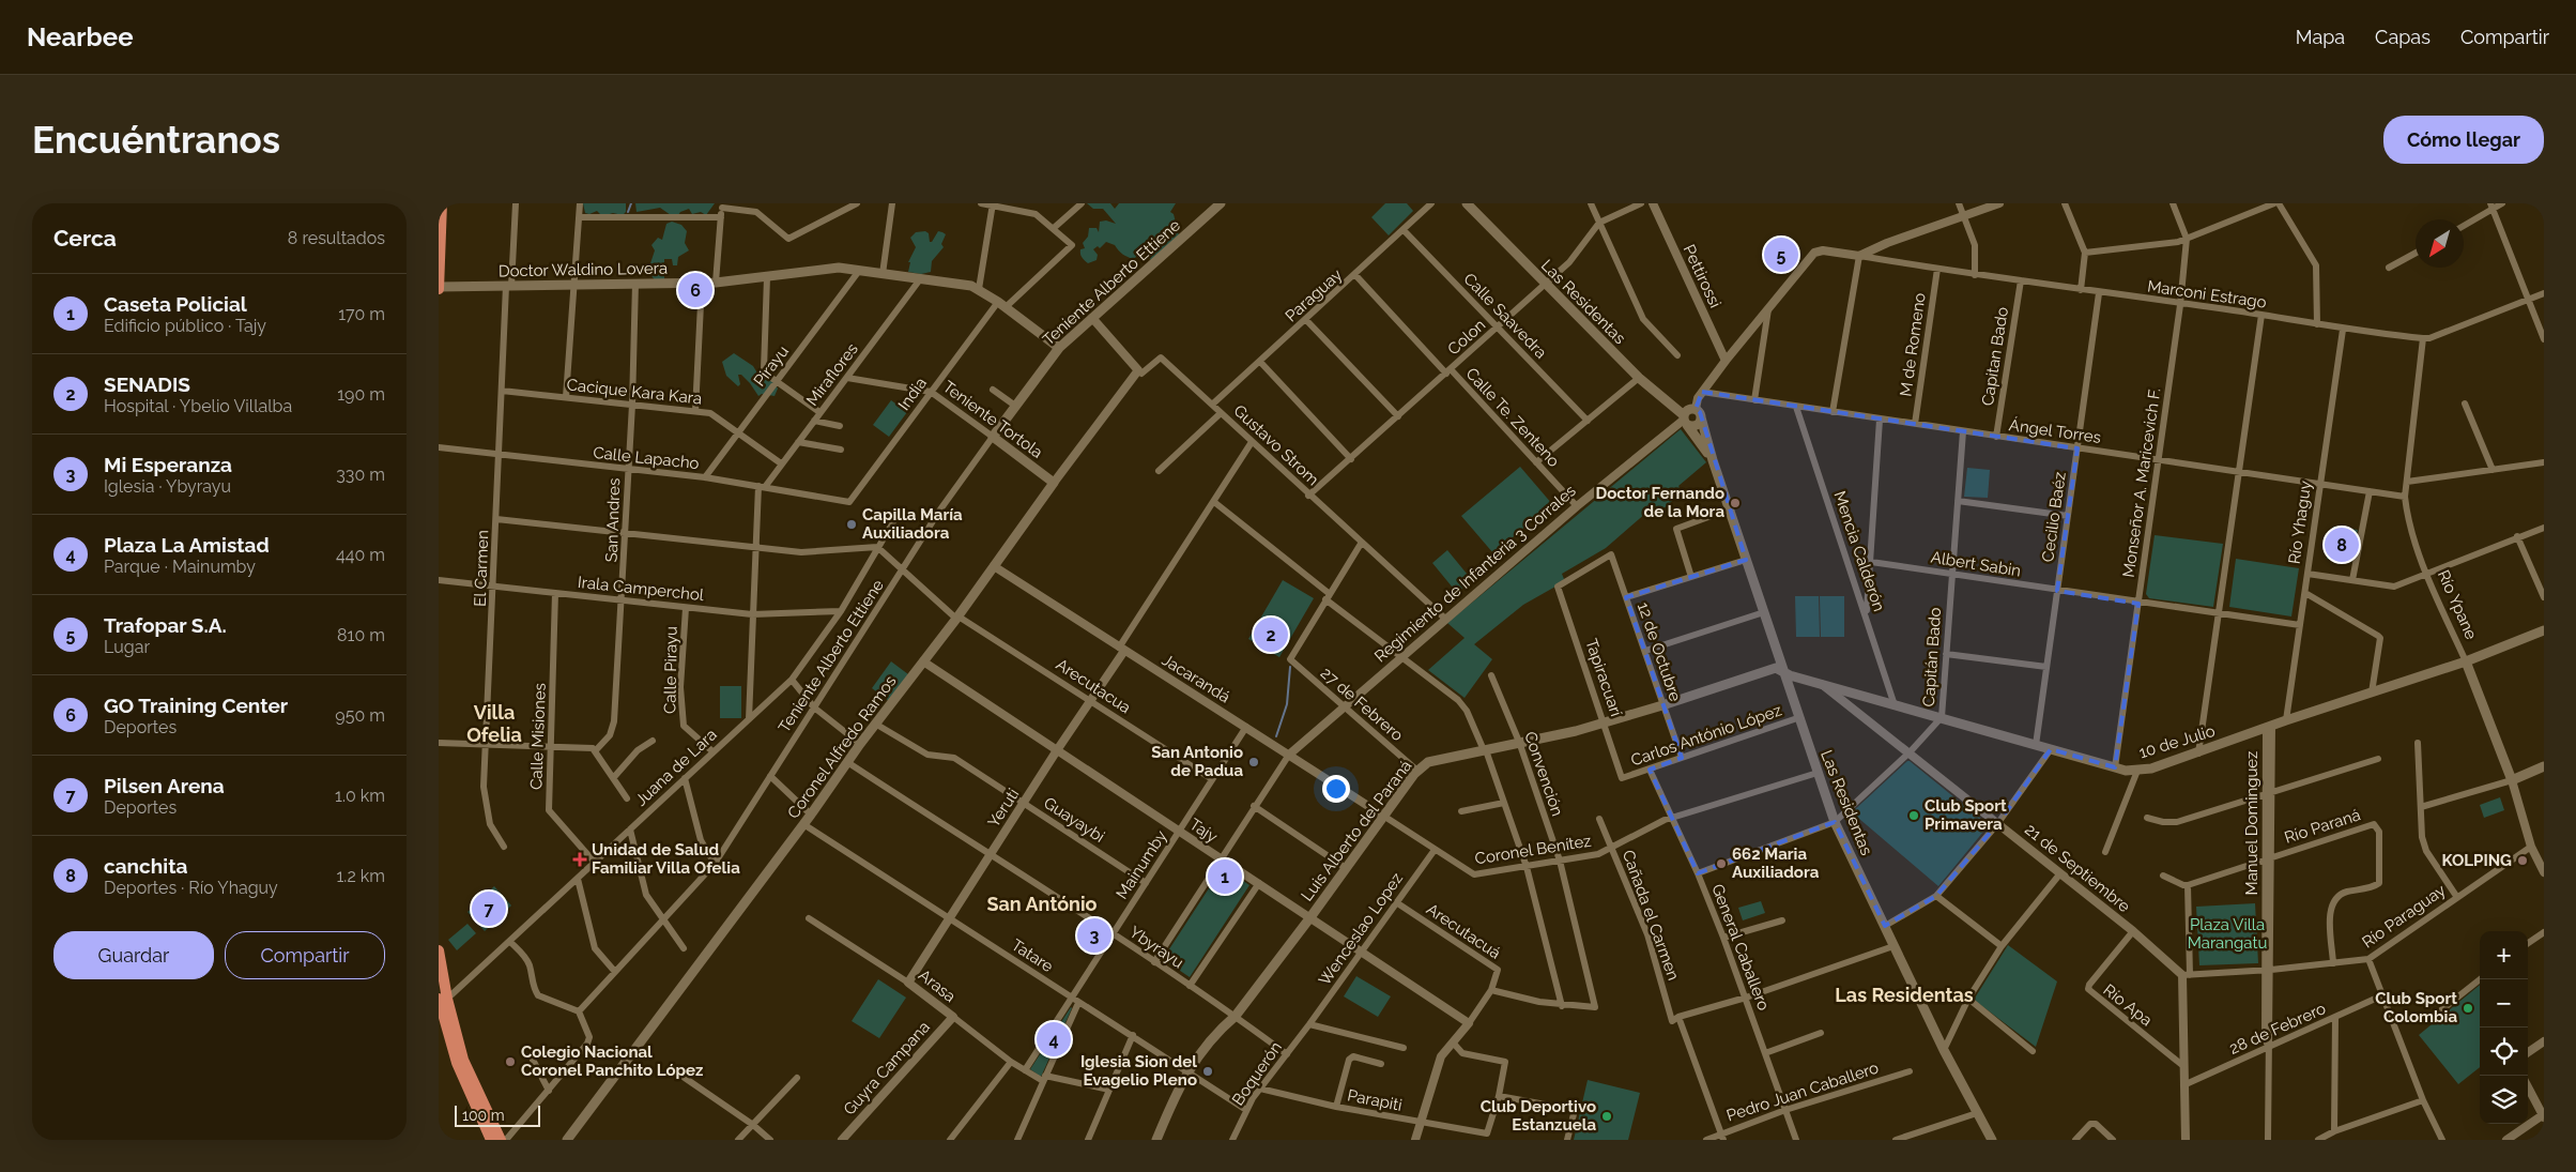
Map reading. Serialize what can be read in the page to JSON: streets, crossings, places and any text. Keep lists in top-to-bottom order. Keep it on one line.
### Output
{"streets":{"main road":["Doctor Waldino Lovera","Teniente Alberto Ettiene","Las Residentas","Teniente Tortola","Río Ypane","10 de Julio","Coronel Alfredo Ramos","Luis Alberto del Paraná"],"street":["Pettirossi","Marconi Estrago","Paraguay","Calle Saavedra","Colon","M de Romeno","Capitan Bado","Pirayu","Miraflores","Cacique Kara Kara","India","Calle Te. Zenteno","Ángel Torres","Gustavo Strom","Calle Lapacho","Monseñor A. Maricevich F.","Cecilio Baéz","San Andres","Río Yhaguy","Mencia Calderón","Albert Sabin","El Carmen","Regimiento de Infanteria 3 Corrales","Irala Camperchol","12 de Octubre","Capitán Bado","Calle Pirayu","Tapiracuarí","Jacarandá","Arecutacua","27 de Febrero","Carlos António López","Calle Misiones","Juana de Lara","Convención","Yeruti","Guayaybi","Manuel Dominguez","Río Paraná","Tajy","Coronel Benítez","Mainumby","21 de Septiembre","Cañada el Carmen","Río Paraguay","Wenceslao Lopez","Arecutacuá","Ybyrayu","General Caballero","Tatare","Arasa","Río Apa","28 de Febrero","Guyra Campana","Boquerón","Pedro Juan Caballero","Parapiti"]},"crossings":[["Doctor Waldino Lovera","Teniente Alberto Ettiene"],["Doctor Waldino Lovera","Pirayu"],["Doctor Waldino Lovera","Miraflores"],["Doctor Waldino Lovera","India"],["Doctor Waldino Lovera","San Andres"],["Doctor Waldino Lovera","El Carmen"],["Teniente Alberto Ettiene","Teniente Tortola"],["Teniente Alberto Ettiene","Arecutacua"],["Marconi Estrago","M de Romeno"],["Marconi Estrago","Capitan Bado"],["Marconi Estrago","Monseñor A. Maricevich F."],["Marconi Estrago","Cecilio Baéz"],["Marconi Estrago","Río Yhaguy"],["Marconi Estrago","Río Ypane"],["Paraguay","Calle Saavedra"],["Paraguay","Calle Te. Zenteno"],["Paraguay","Gustavo Strom"],["Las Residentas","Colon"],["Las Residentas","Regimiento de Infanteria 3 Corrales"],["Las Residentas","Capitán Bado"],["Las Residentas","Carlos António López"],["Las Residentas","10 de Julio"],["Las Residentas","Luis Alberto del Paraná"],["Las Residentas","Coronel Benítez"],["Calle Saavedra","Colon"],["Colon","Calle Te. Zenteno"],["Colon","Gustavo Strom"],["M de Romeno","Ángel Torres"],["Capitan Bado","Ángel Torres"],["Pirayu","Cacique Kara Kara"],["Pirayu","Calle Lapacho"],["Miraflores","Cacique Kara Kara"],["Miraflores","Teniente Tortola"],["Miraflores","Calle Lapacho"],["Cacique Kara Kara","San Andres"],["Cacique Kara Kara","El Carmen"],["India","Teniente Tortola"],["India","Calle Lapacho"],["Calle Te. Zenteno","Regimiento de Infanteria 3 Corrales"],["Teniente Tortola","Coronel Alfredo Ramos"],["Ángel Torres","Monseñor A. Maricevich F."],["Ángel Torres","Cecilio Baéz"],["Ángel Torres","Río Yhaguy"],["Ángel Torres","Mencia Calderón"],["Ángel Torres","Río Ypane"],["Ángel Torres","Capitán Bado"],["Gustavo Strom","Regimiento de Infanteria 3 Corrales"],["Gustavo Strom","Coronel Alfredo Ramos"],["Gustavo Strom","Yeruti"],["Calle Lapacho","San Andres"],["Calle Lapacho","El Carmen"],["Monseñor A. Maricevich F.","Albert Sabin"],["Monseñor A. Maricevich F.","10 de Julio"],["Cecilio Baéz","Albert Sabin"],["Cecilio Baéz","10 de Julio"],["San Andres","Irala Camperchol"],["Río Yhaguy","Albert Sabin"],["Río Yhaguy","10 de Julio"],["Mencia Calderón","10 de Julio"],["Albert Sabin","Capitán Bado"],["El Carmen","Irala Camperchol"],["Regimiento de Infanteria 3 Corrales","Jacarandá"],["Regimiento de Infanteria 3 Corrales","27 de Febrero"],["Irala Camperchol","Calle Pirayu"],["Irala Camperchol","Calle Misiones"],["Irala Camperchol","Juana de Lara"],["Río Ypane","10 de Julio"],["Río Ypane","Río Paraguay"],["12 de Octubre","Tapiracuarí"],["12 de Octubre","Carlos António López"],["12 de Octubre","Luis Alberto del Paraná"],["Capitán Bado","10 de Julio"],["Capitán Bado","21 de Septiembre"],["Capitán Bado","General Caballero"],["Calle Pirayu","Juana de Lara"],["Tapiracuarí","Carlos António López"],["Tapiracuarí","Luis Alberto del Paraná"],["Jacarandá","Coronel Alfredo Ramos"],["Jacarandá","Yeruti"],["Jacarandá","Luis Alberto del Paraná"],["Jacarandá","Coronel Benítez"],["Jacarandá","Mainumby"],["Arecutacua","Coronel Alfredo Ramos"],["Arecutacua","Juana de Lara"],["Arecutacua","Yeruti"],["Arecutacua","Mainumby"],["27 de Febrero","Luis Alberto del Paraná"],["Carlos António López","General Caballero"],["Calle Misiones","Juana de Lara"],["10 de Julio","Manuel Dominguez"],["10 de Julio","Luis Alberto del Paraná"],["10 de Julio","21 de Septiembre"],["Coronel Alfredo Ramos","Guayaybi"],["Coronel Alfredo Ramos","Tajy"],["Coronel Alfredo Ramos","Ybyrayu"],["Coronel Alfredo Ramos","Tatare"],["Convención","Luis Alberto del Paraná"],["Convención","Coronel Benítez"],["Yeruti","Guayaybi"],["Yeruti","Tajy"],["Yeruti","Ybyrayu"],["Yeruti","Tatare"],["Yeruti","Arasa"],["Guayaybi","Mainumby"],["Manuel Dominguez","Río Paraná"],["Manuel Dominguez","Río Paraguay"],["Manuel Dominguez","28 de Febrero"],["Río Paraná","Río Paraguay"],["Tajy","Luis Alberto del Paraná"],["Tajy","Mainumby"],["Tajy","Wenceslao Lopez"],["Luis Alberto del Paraná","Coronel Benítez"],["Luis Alberto del Paraná","Ybyrayu"],["Luis Alberto del Paraná","Tatare"],["Coronel Benítez","Cañada el Carmen"],["Coronel Benítez","Wenceslao Lopez"],["Coronel Benítez","General Caballero"],["Mainumby","Ybyrayu"],["Mainumby","Tatare"],["Mainumby","Arasa"],["21 de Septiembre","Río Paraguay"],["21 de Septiembre","Río Apa"],["Cañada el Carmen","Pedro Juan Caballero"],["Wenceslao Lopez","Arecutacuá"],["Wenceslao Lopez","Boquerón"],["Ybyrayu","Boquerón"],["General Caballero","Pedro Juan Caballero"],["Tatare","Boquerón"],["Arasa","Guyra Campana"],["Boquerón","Parapiti"]],"districts":["Villa Ofelia","San António","Las Residentas"],"parks":["Plaza Villa Marangatu"],"places":{"other":["Doctor Fernando de la Mora","Capilla María Auxiliadora","San Antonio de Padua","Club Sport Primavera","KOLPING","662 Maria Auxiliadora","Club Sport Colombia","Colegio Nacional Coronel Panchito López","Iglesia Sion del Evagelio Pleno","Club Deportivo Estanzuela"],"health":["Unidad de Salud Familiar Villa Ofelia"]},"scale_bar":"100 m","north":"bottom left","page":{"header":"Nearbee","nav":["Mapa","Capas","Compartir"],"buttons":["Cómo llegar",["Guardar","Compartir"]],"title":"Encuéntranos","heading":["Cerca","8 resultados"],"pins":["5","6","8","2","1","7","3","4"],"list":[{"mark":"1","name":"Caseta Policial","note":"Edificio público · Tajy","value":"170 m"},{"mark":"2","name":"SENADIS","note":"Hospital · Ybelio Villalba","value":"190 m"},{"mark":"3","name":"Mi Esperanza","note":"Iglesia · Ybyrayu","value":"330 m"},{"mark":"4","name":"Plaza La Amistad","note":"Parque · Mainumby","value":"440 m"},{"mark":"5","name":"Trafopar S.A.","note":"Lugar","value":"810 m"},{"mark":"6","name":"GO Training Center","note":"Deportes","value":"950 m"},{"mark":"7","name":"Pilsen Arena","note":"Deportes","value":"1.0 km"},{"mark":"8","name":"canchita","note":"Deportes · Río Yhaguy","value":"1.2 km"}],"map_buttons":["+","−"],"scale":"100 m"}}
